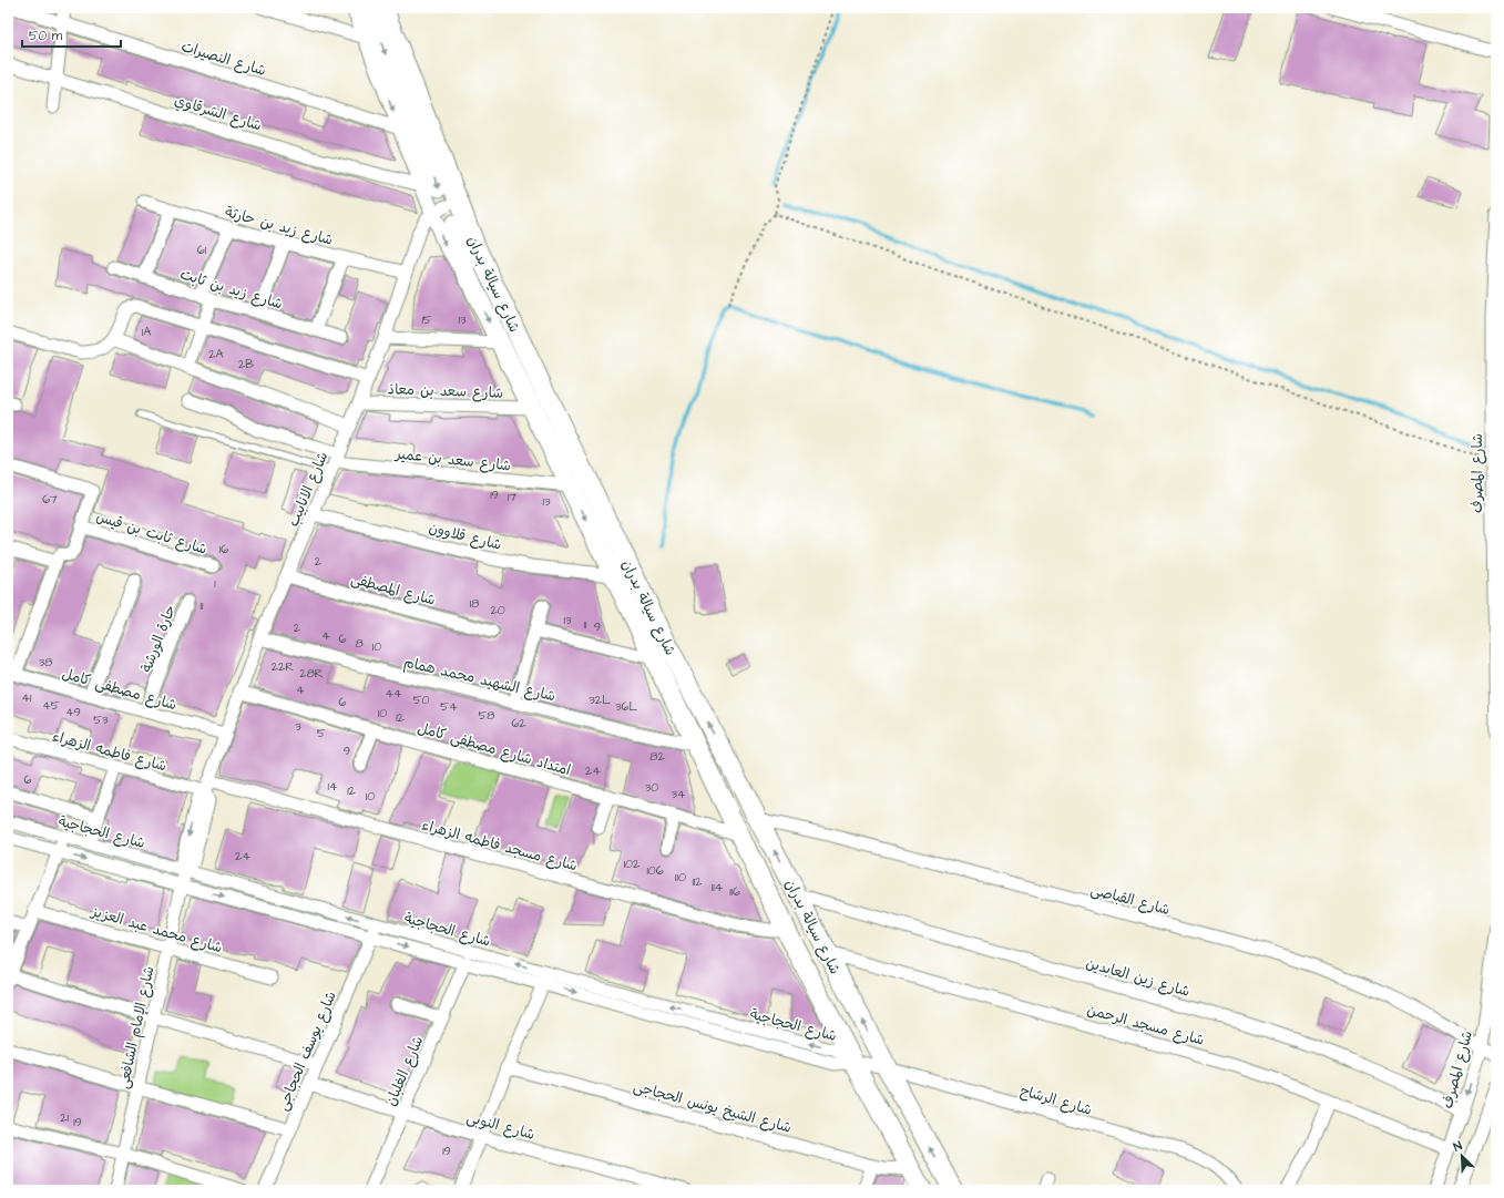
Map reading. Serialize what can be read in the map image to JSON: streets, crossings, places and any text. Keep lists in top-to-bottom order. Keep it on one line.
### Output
{"streets":{"main road":["شارع سيالة بدران"],"street":["شارع النصيرات","شارع الشرقاوي","شارع زيد بن حارثة","شارع زيد بن ثابت","شارع سعد بن معاذ","شارع سعد بن عمير","شارع المصرف","شارع الانابيب","شارع ثابت بن قيس","شارع قلاوون","شارع المصطفى","حارة الورشة","شارع الشهيد محمد همام","شارع مصطفى كامل","امتداد شارع مصطفى كامل","شارع فاطمه الزهراء","شارع الحجاجية","شارع مسجد فاطمه الزهراء","شارع القباصى","شارع محمد عبد العزيز","شارع زين العابدين","شارع مسجد الرحمن","شارع الإمام الشافعى","شارع يوسف الحجاجى","شارع الغلبان","شارع الرشاح","شارع الشيخ يونس الحجاجى","شارع النوبى"]},"crossings":[["شارع النصيرات","شارع سيالة بدران"],["شارع الشرقاوي","شارع سيالة بدران"],["شارع زيد بن حارثة","شارع الانابيب"],["شارع سيالة بدران","شارع سعد بن معاذ"],["شارع سيالة بدران","شارع سعد بن عمير"],["شارع سيالة بدران","شارع الانابيب"],["شارع سيالة بدران","شارع قلاوون"],["شارع سيالة بدران","شارع الشهيد محمد همام"],["شارع سيالة بدران","امتداد شارع مصطفى كامل"],["شارع سيالة بدران","شارع الحجاجية"],["شارع سيالة بدران","شارع مسجد فاطمه الزهراء"],["شارع سيالة بدران","شارع القباصى"],["شارع سيالة بدران","شارع زين العابدين"],["شارع سيالة بدران","شارع مسجد الرحمن"],["شارع سيالة بدران","شارع الرشاح"],["شارع سيالة بدران","شارع الشيخ يونس الحجاجى"],["شارع سعد بن معاذ","شارع الانابيب"],["شارع سعد بن عمير","شارع الانابيب"],["شارع المصرف","شارع القباصى"],["شارع المصرف","شارع زين العابدين"],["شارع المصرف","شارع مسجد الرحمن"],["شارع الانابيب","شارع قلاوون"],["شارع الانابيب","شارع المصطفى"],["شارع الانابيب","شارع الشهيد محمد همام"],["شارع الانابيب","شارع مصطفى كامل"],["شارع الانابيب","امتداد شارع مصطفى كامل"],["شارع الانابيب","شارع فاطمه الزهراء"],["شارع الانابيب","شارع مسجد فاطمه الزهراء"],["شارع الانابيب","شارع الإمام الشافعى"],["حارة الورشة","شارع مصطفى كامل"],["شارع فاطمه الزهراء","شارع مسجد فاطمه الزهراء"],["شارع فاطمه الزهراء","شارع الإمام الشافعى"],["شارع الحجاجية","شارع الإمام الشافعى"],["شارع الحجاجية","شارع يوسف الحجاجى"],["شارع الحجاجية","شارع الغلبان"],["شارع الحجاجية","شارع الرشاح"],["شارع مسجد فاطمه الزهراء","شارع الإمام الشافعى"],["شارع محمد عبد العزيز","شارع الإمام الشافعى"],["شارع يوسف الحجاجى","شارع النوبى"],["شارع الغلبان","شارع النوبى"]],"house_numbers":["61","15","13","1A","2A","2B","19","17","67","13","16","2","1","18","11","20","13","11","9","2","4","6","8","10","38","22R","28R","4","44","41","50","32L","6","45","54","36L","49","10","58","12","53","62","3","5","9","82","24","6","14","30","12","34","10","24","102","106","110","112","114","116","21","19","19"],"scale_bar":"50 m","north":"top left"}
